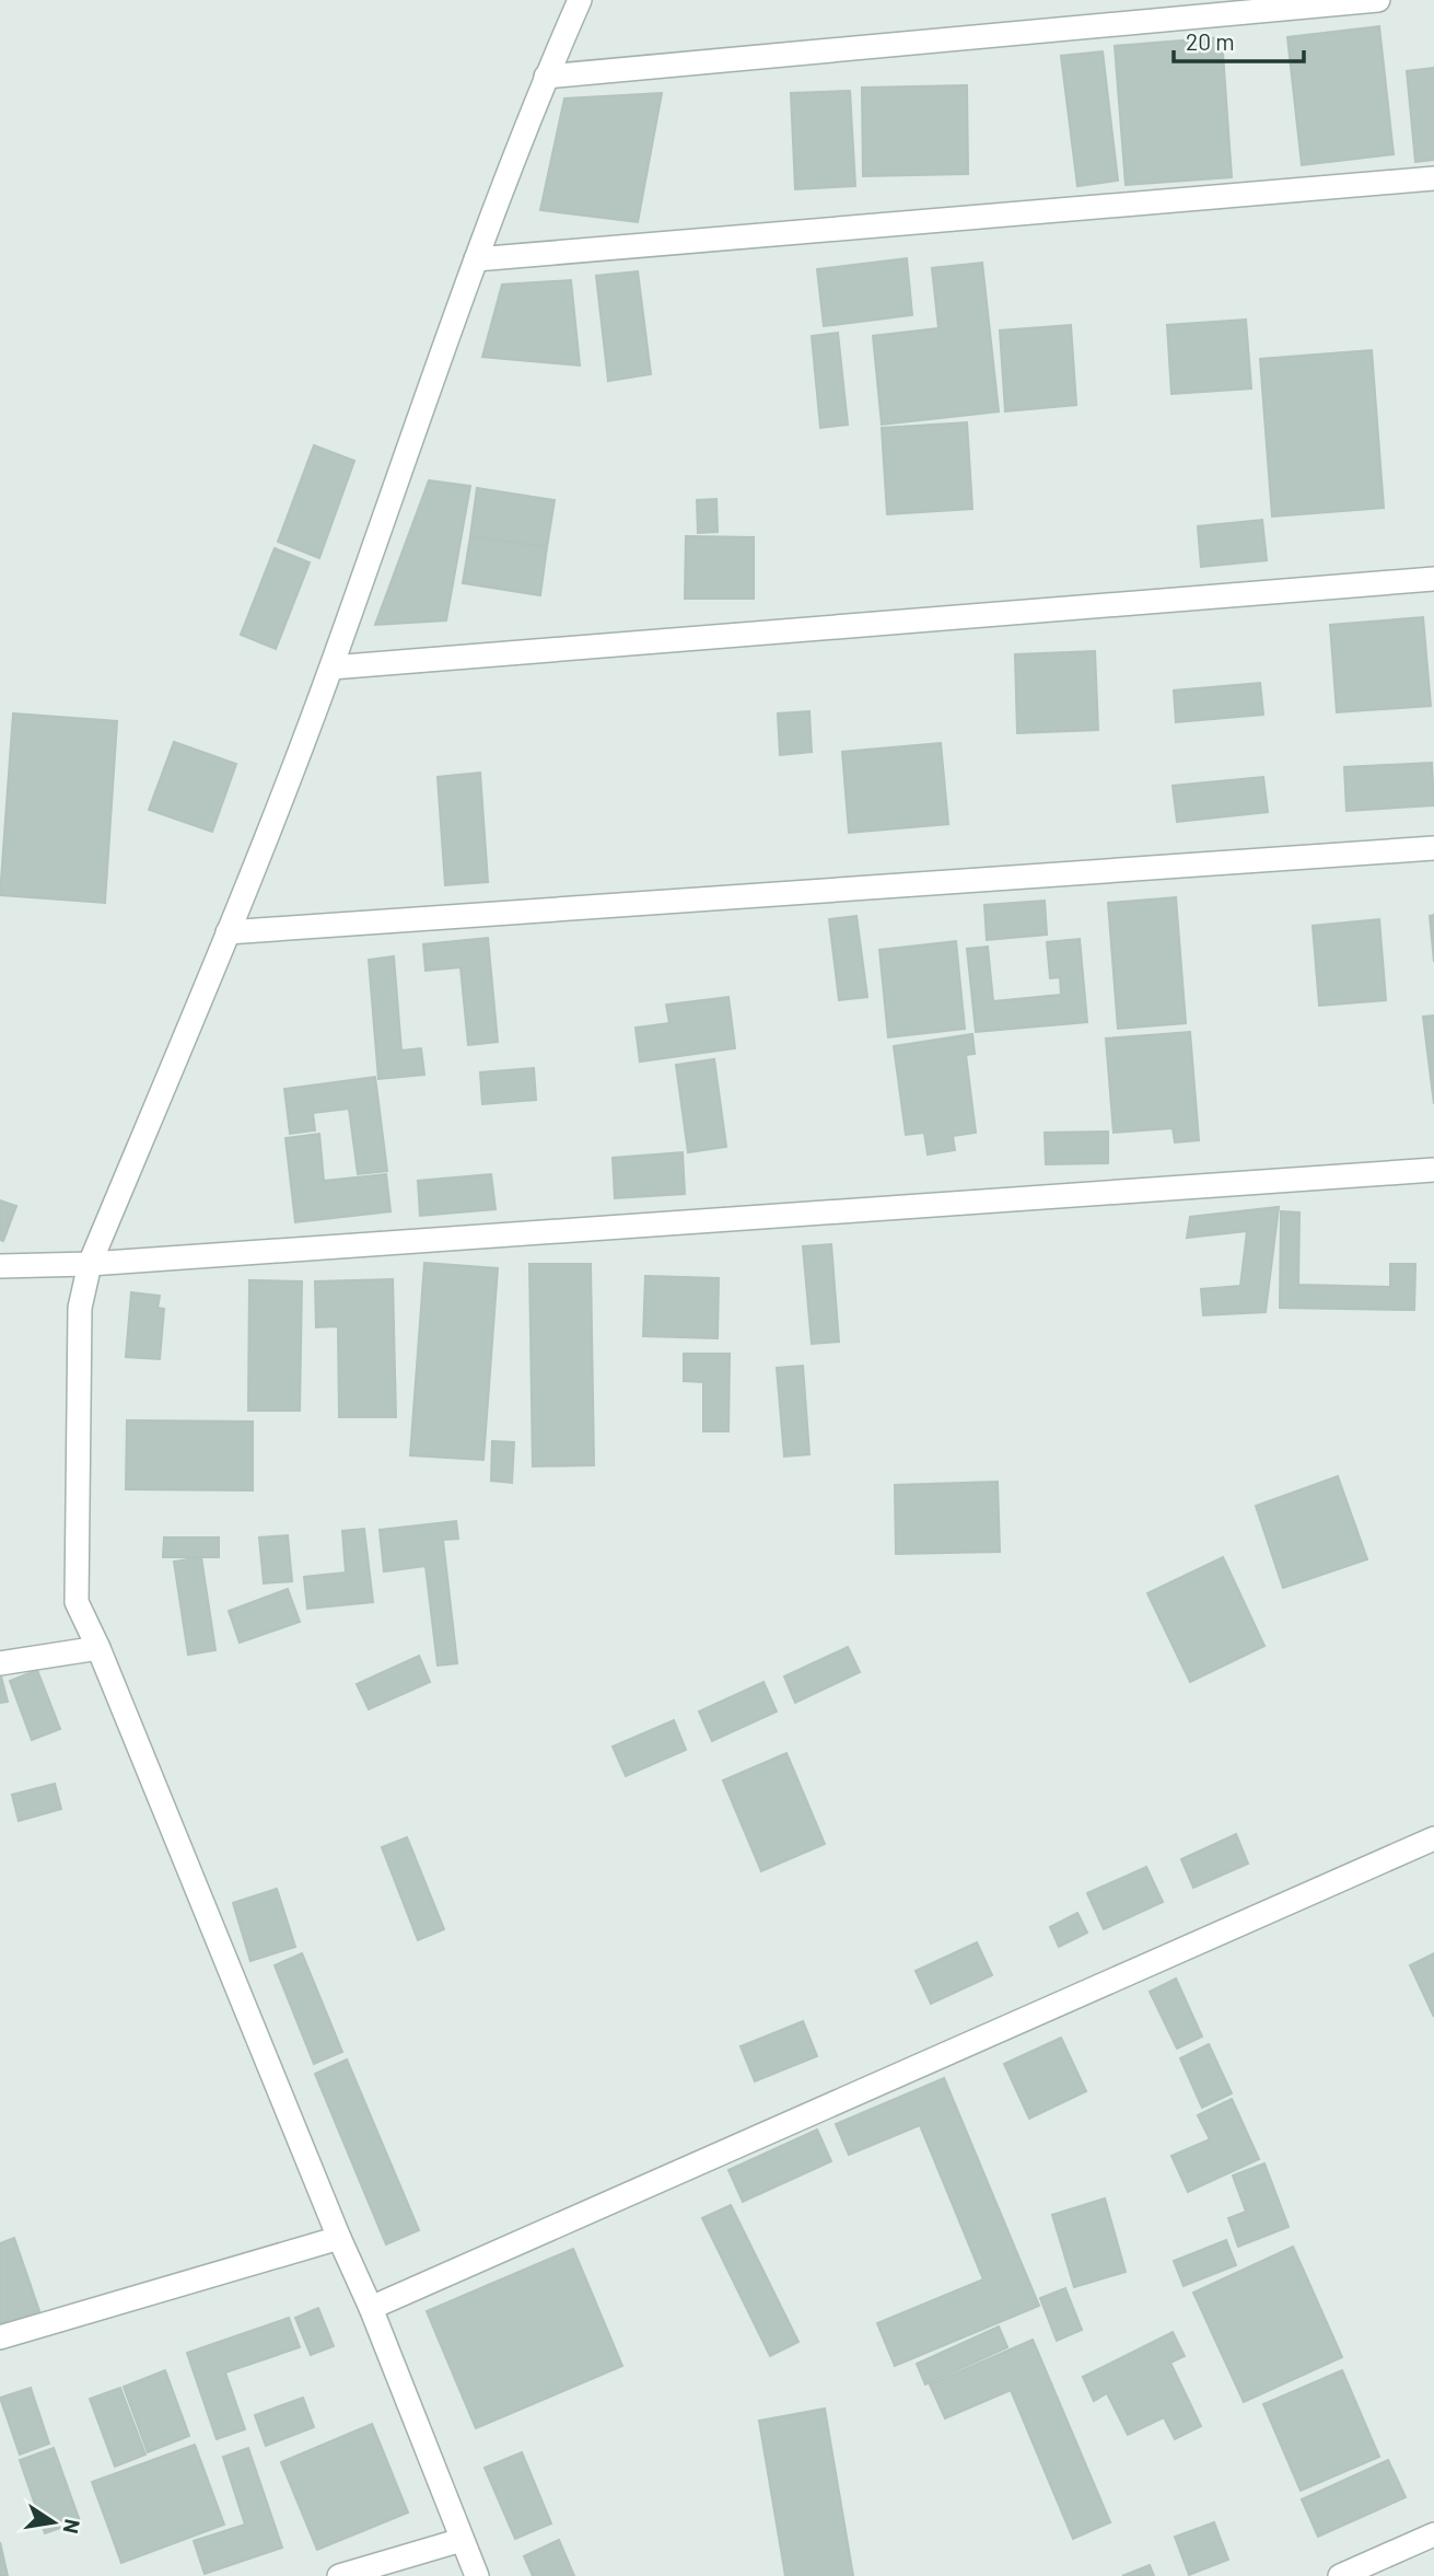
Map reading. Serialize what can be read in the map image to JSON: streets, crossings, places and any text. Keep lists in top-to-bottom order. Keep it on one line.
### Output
{"scale_bar":"20 m","north":"right"}
